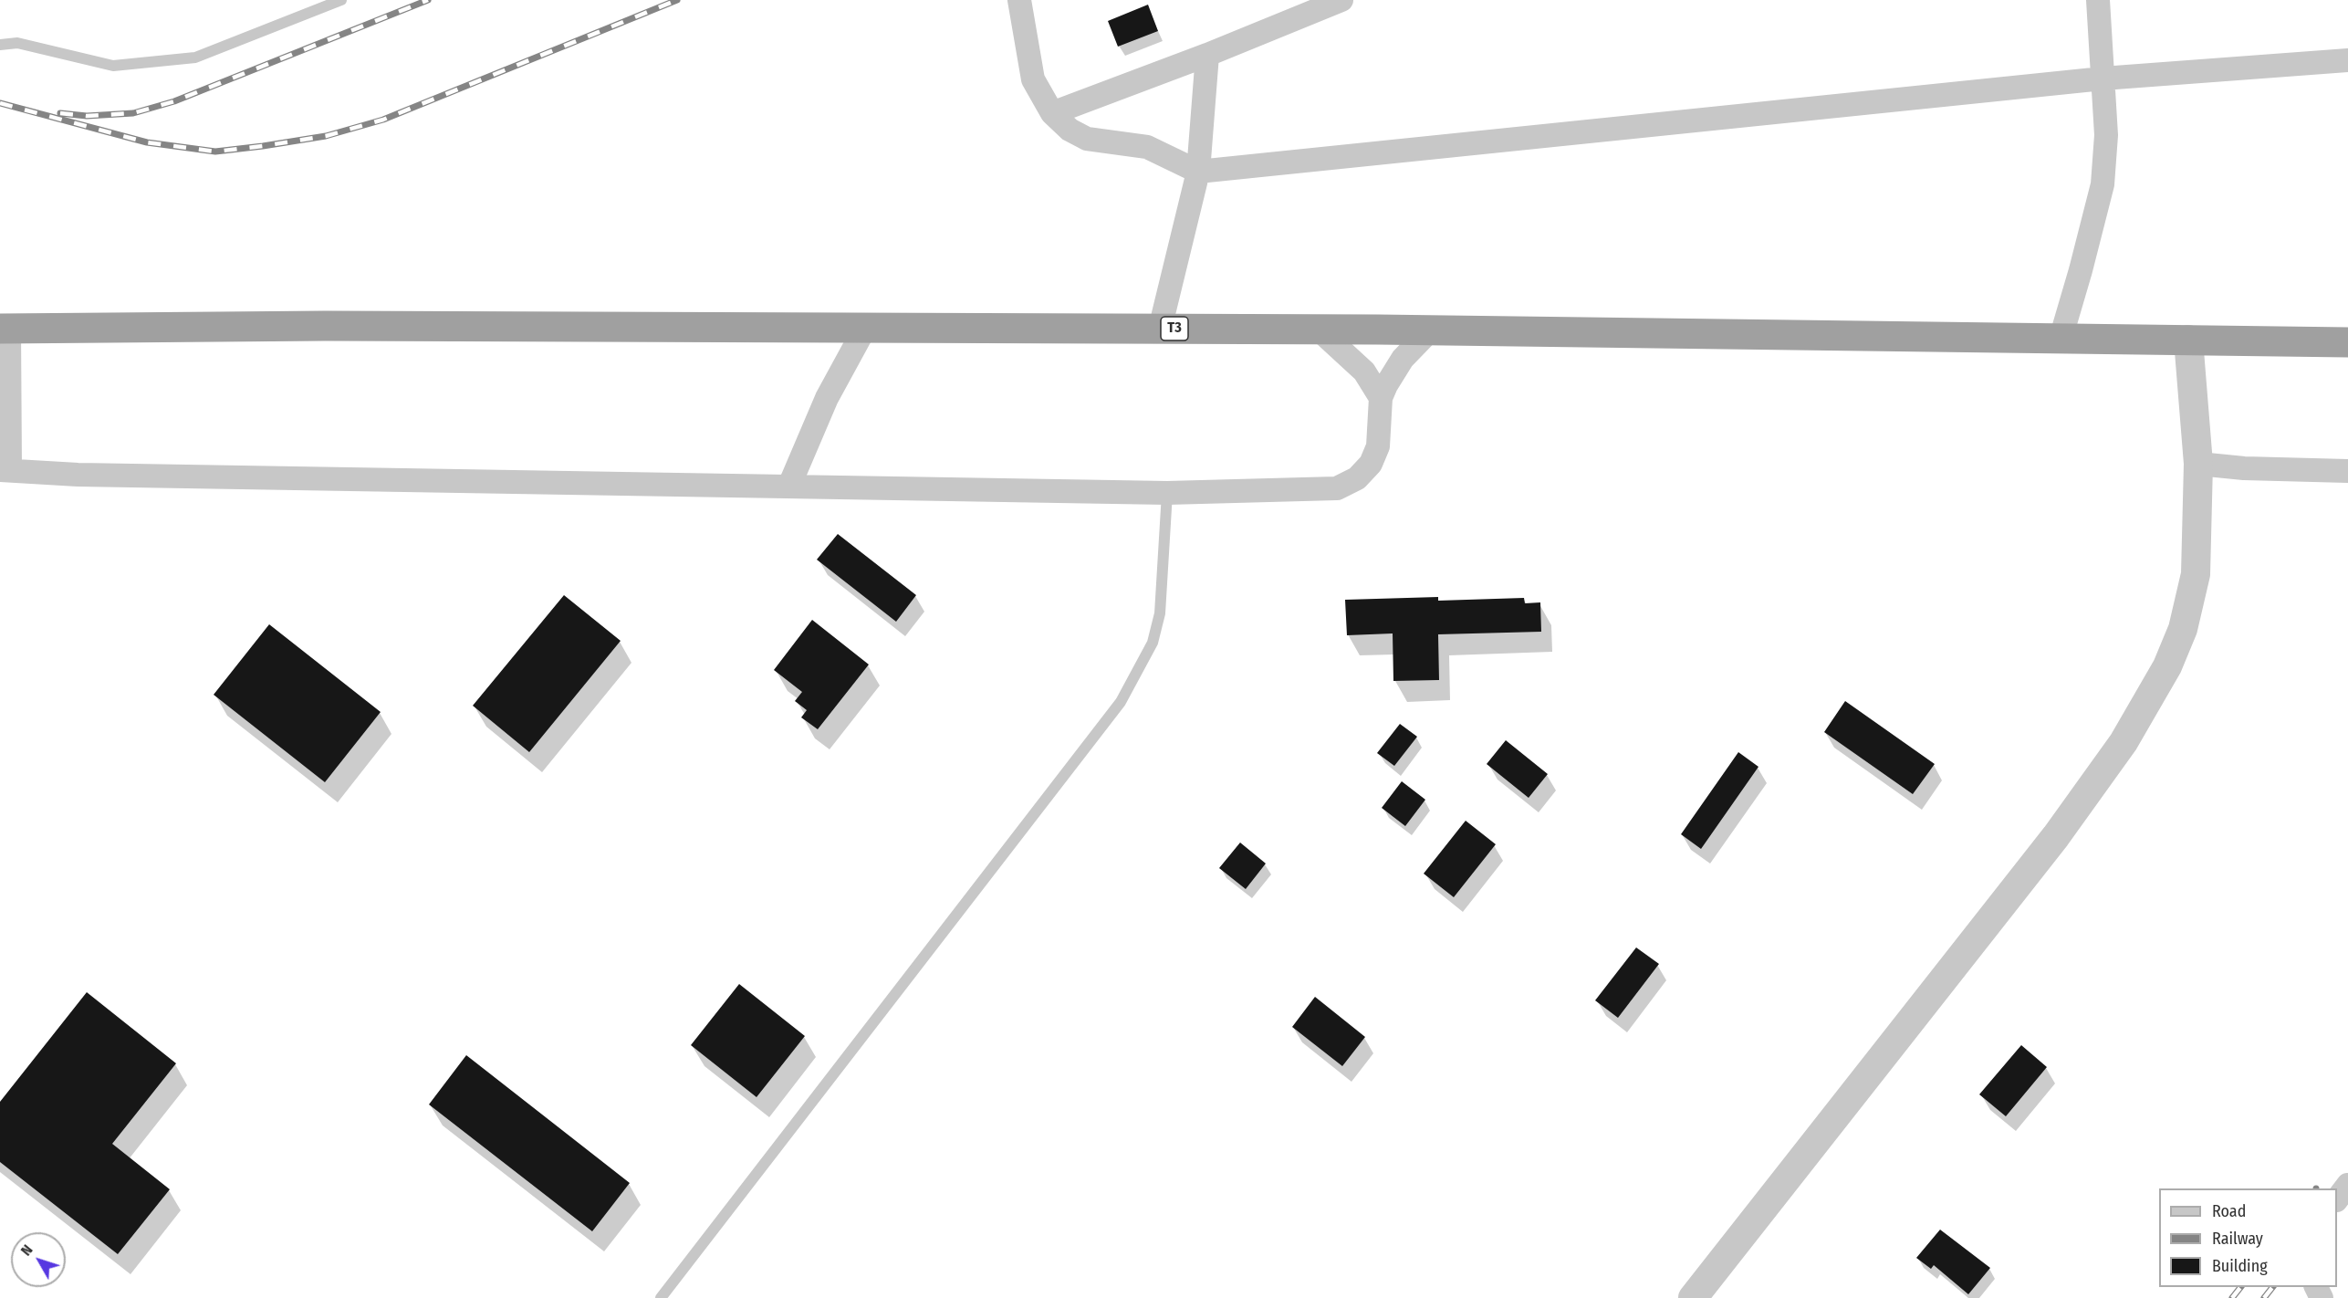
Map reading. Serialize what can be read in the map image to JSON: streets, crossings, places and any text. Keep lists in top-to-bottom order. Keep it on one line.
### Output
{"streets":{"highway":["T3"]},"legend":["Road","Railway","Building"],"north":"top left"}
